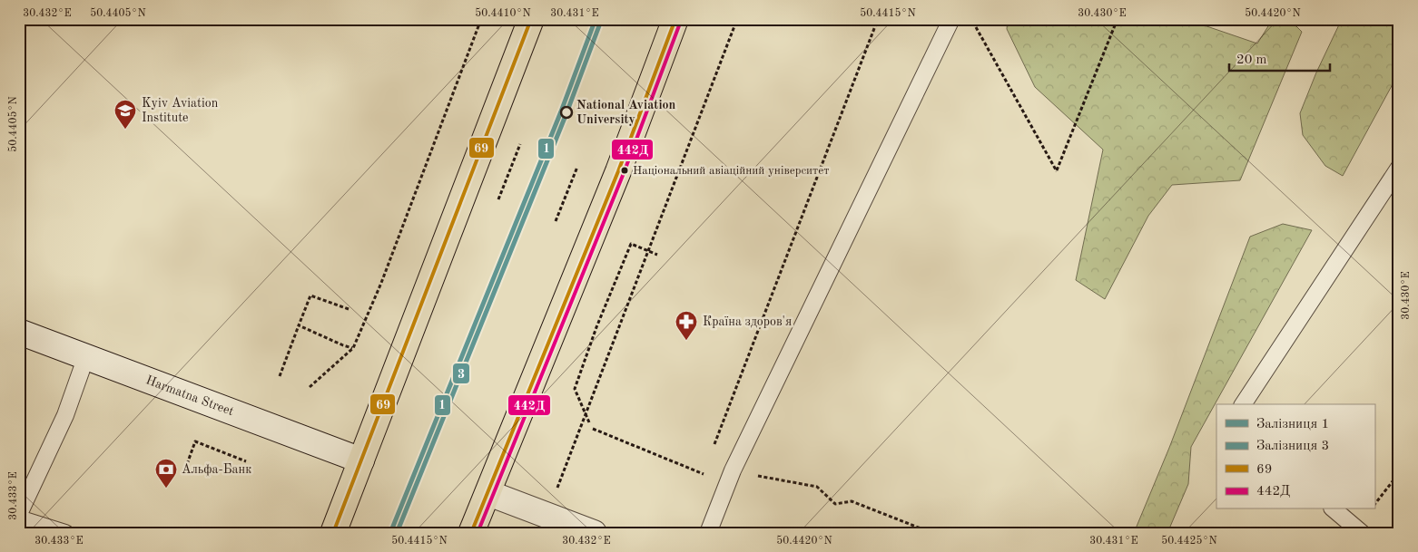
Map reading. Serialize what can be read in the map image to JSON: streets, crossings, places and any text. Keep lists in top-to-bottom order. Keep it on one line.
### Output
{"streets":{"main road":["Harmatna Street"]},"places":{"other":["National Aviation University","Національний авіаційний університет"],"school or university":["Kyiv Aviation Institute"],"pharmacy":["Країна здоров'я"],"bank":["Альфа-Банк"]},"lines":["rail line 1","transit line 69","rail line 3","transit line 442Д"],"legend":["Залізниця 1","Залізниця 3","69","442Д"],"scale_bar":"20 m","coordinates":["30.432°E","50.4405°N","50.4410°N","30.431°E","50.4415°N","30.430°E","50.4420°N","30.433°E","50.4425°N"]}
